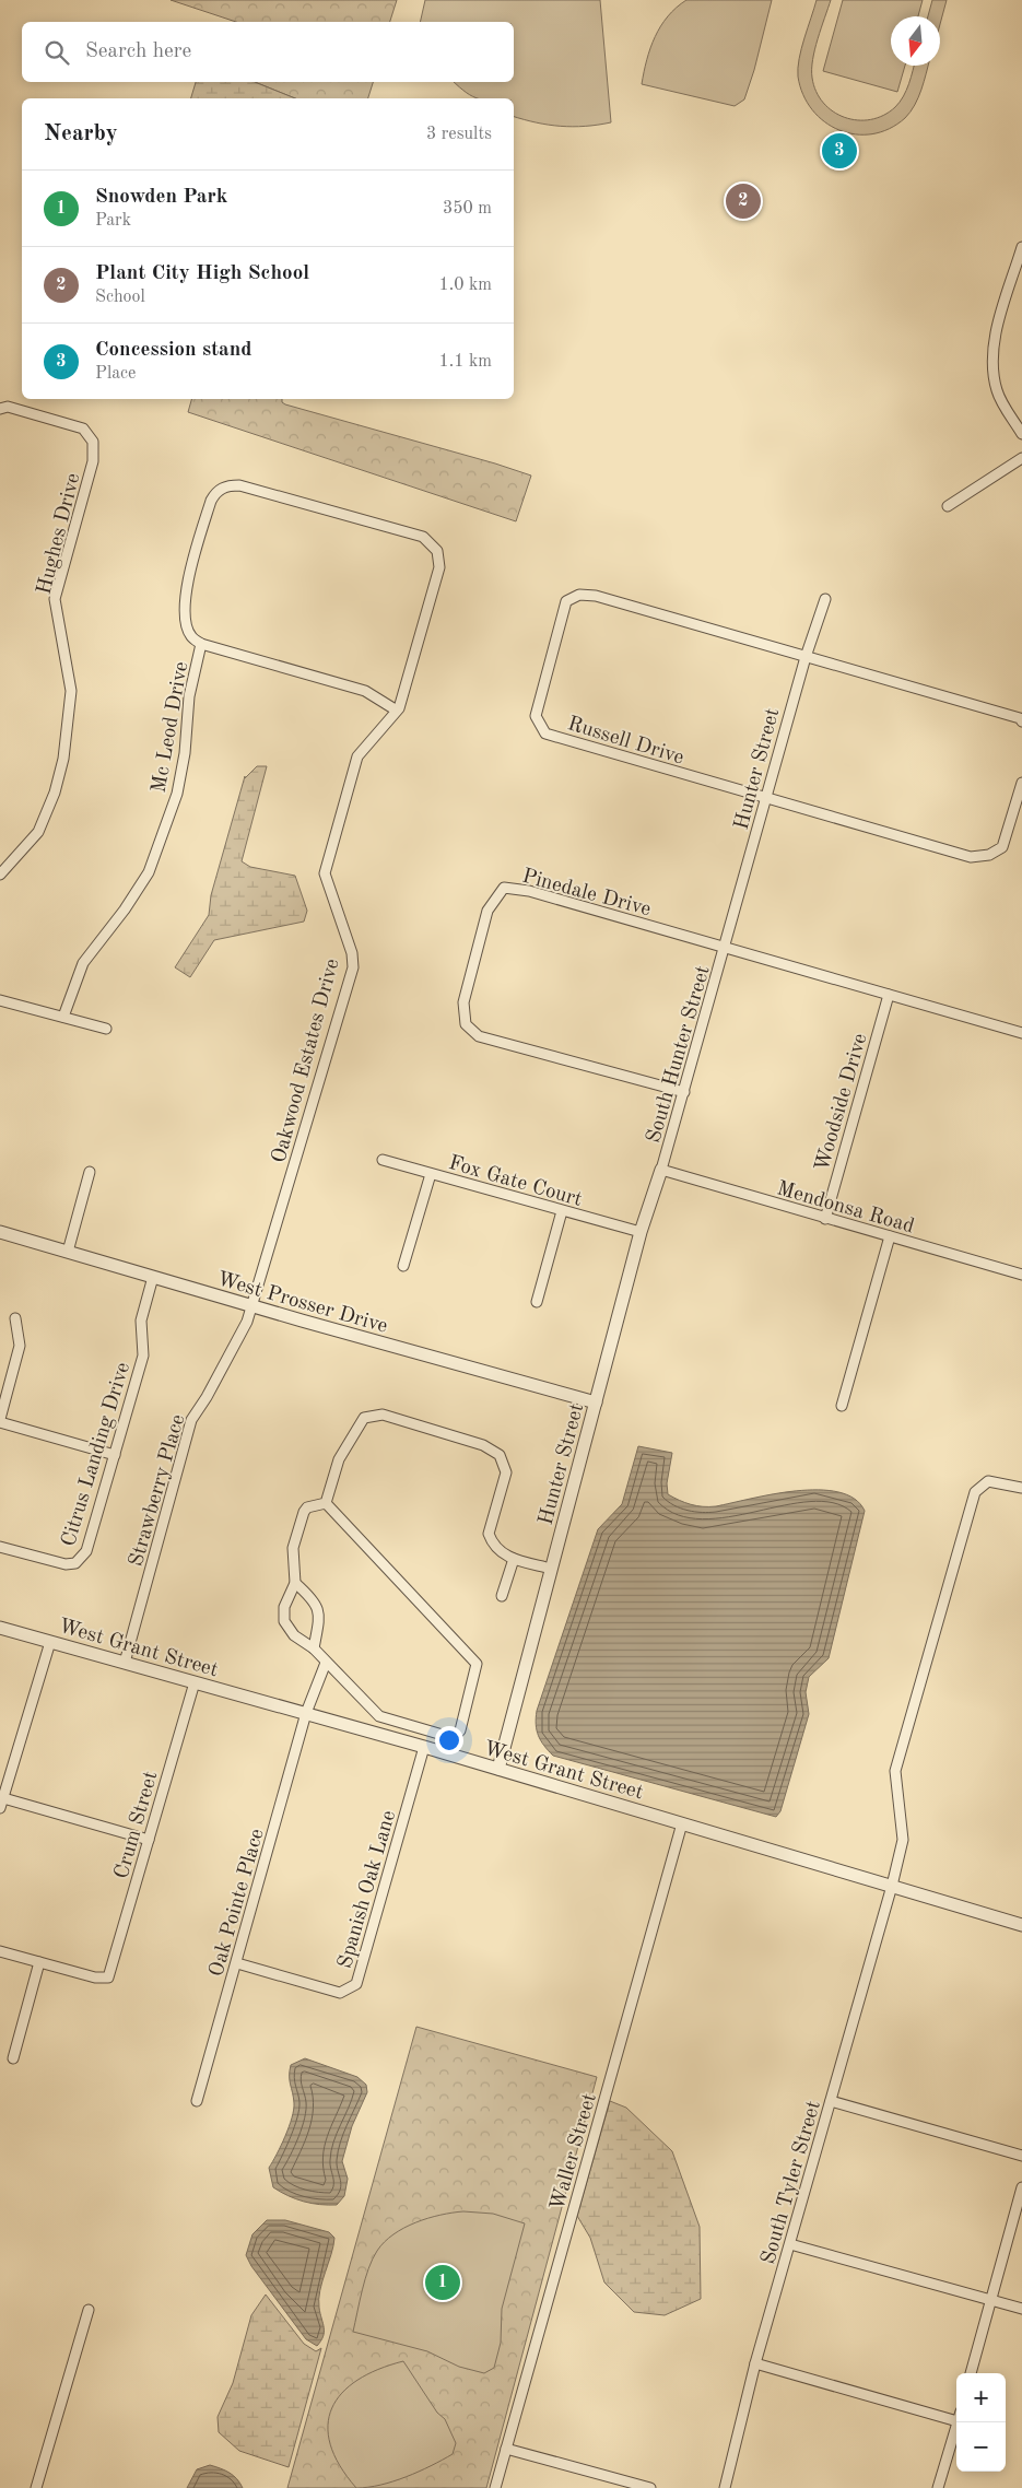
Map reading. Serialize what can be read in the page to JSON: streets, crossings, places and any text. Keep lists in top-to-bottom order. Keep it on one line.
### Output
{"streets":{"street":["Hughes Drive","Mc Leod Drive","Russell Drive","Hunter Street","Pinedale Drive","South Hunter Street","Oakwood Estates Drive","Woodside Drive","Fox Gate Court","Mendonsa Road","West Prosser Drive","Citrus Landing Drive","Strawberry Place","West Grant Street","Crum Street","Spanish Oak Lane","Oak Pointe Place","Waller Street","South Tyler Street"]},"crossings":[["Mc Leod Drive","Oakwood Estates Drive"],["Russell Drive","Hunter Street"],["Hunter Street","Pinedale Drive"],["Hunter Street","South Hunter Street"],["Hunter Street","Fox Gate Court"],["Hunter Street","Mendonsa Road"],["Hunter Street","West Prosser Drive"],["Hunter Street","West Grant Street"],["Pinedale Drive","South Hunter Street"],["Pinedale Drive","Woodside Drive"],["South Hunter Street","Mendonsa Road"],["Oakwood Estates Drive","West Prosser Drive"],["Oakwood Estates Drive","Strawberry Place"],["Woodside Drive","Mendonsa Road"],["West Prosser Drive","Citrus Landing Drive"],["West Prosser Drive","Strawberry Place"],["Strawberry Place","West Grant Street"],["West Grant Street","Crum Street"],["West Grant Street","Spanish Oak Lane"],["West Grant Street","Oak Pointe Place"],["West Grant Street","Waller Street"],["West Grant Street","South Tyler Street"],["Spanish Oak Lane","Oak Pointe Place"]],"north":"bottom","page":{"search":"Search here","heading":["Nearby","3 results"],"pins":["3","2","1"],"list":[{"mark":"1","name":"Snowden Park","note":"Park","value":"350 m"},{"mark":"2","name":"Plant City High School","note":"School","value":"1.0 km"},{"mark":"3","name":"Concession stand","note":"Place","value":"1.1 km"}],"map_buttons":["+","−"]}}
